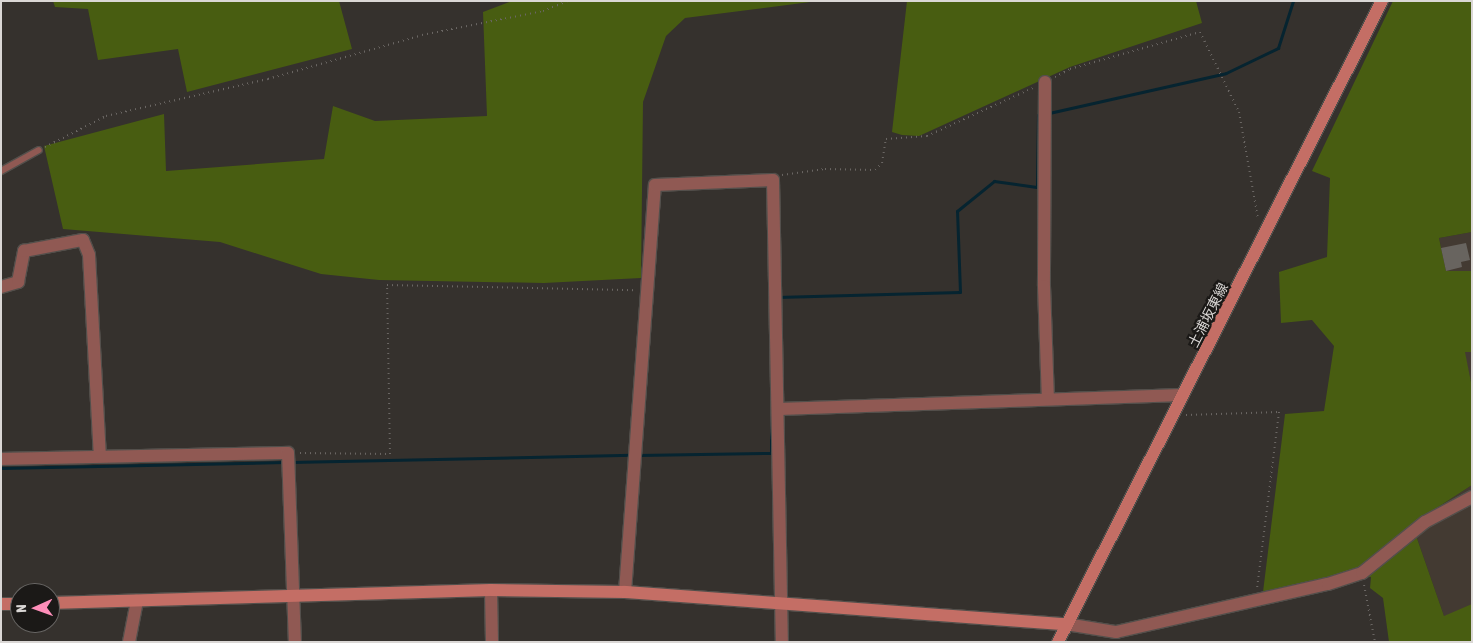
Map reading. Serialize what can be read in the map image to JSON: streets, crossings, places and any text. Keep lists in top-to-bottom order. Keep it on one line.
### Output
{"streets":{"street":["土浦坂東線"]},"north":"left"}
